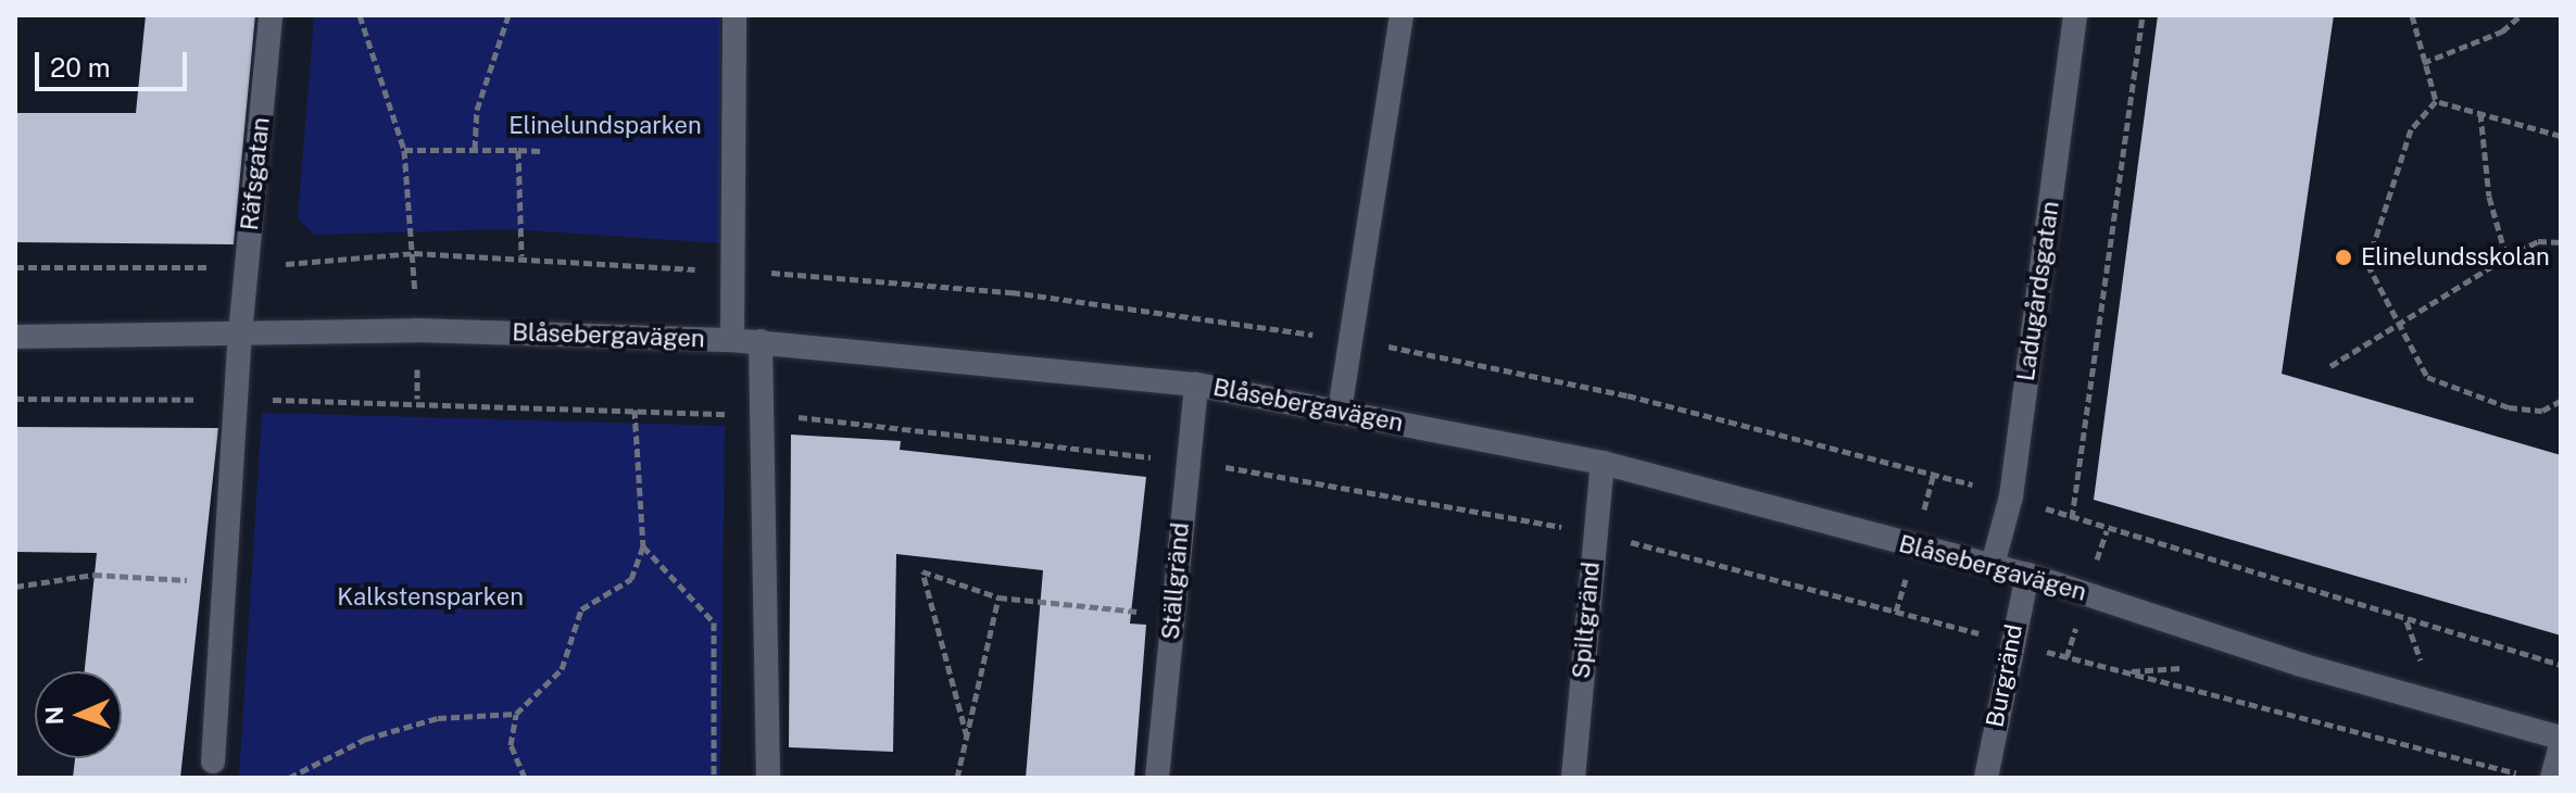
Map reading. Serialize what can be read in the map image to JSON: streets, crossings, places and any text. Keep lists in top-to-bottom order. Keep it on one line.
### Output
{"streets":{"street":["Räfsgatan","Ladugårdsgatan","Blåsebergavägen","Ställgränd","Spiltgränd","Burgränd"]},"crossings":[["Räfsgatan","Blåsebergavägen"],["Ladugårdsgatan","Blåsebergavägen"],["Blåsebergavägen","Ställgränd"],["Blåsebergavägen","Spiltgränd"],["Blåsebergavägen","Burgränd"]],"parks":["Elinelundsparken","Kalkstensparken"],"places":["Elinelundsskolan"],"scale_bar":"20 m","north":"left"}
